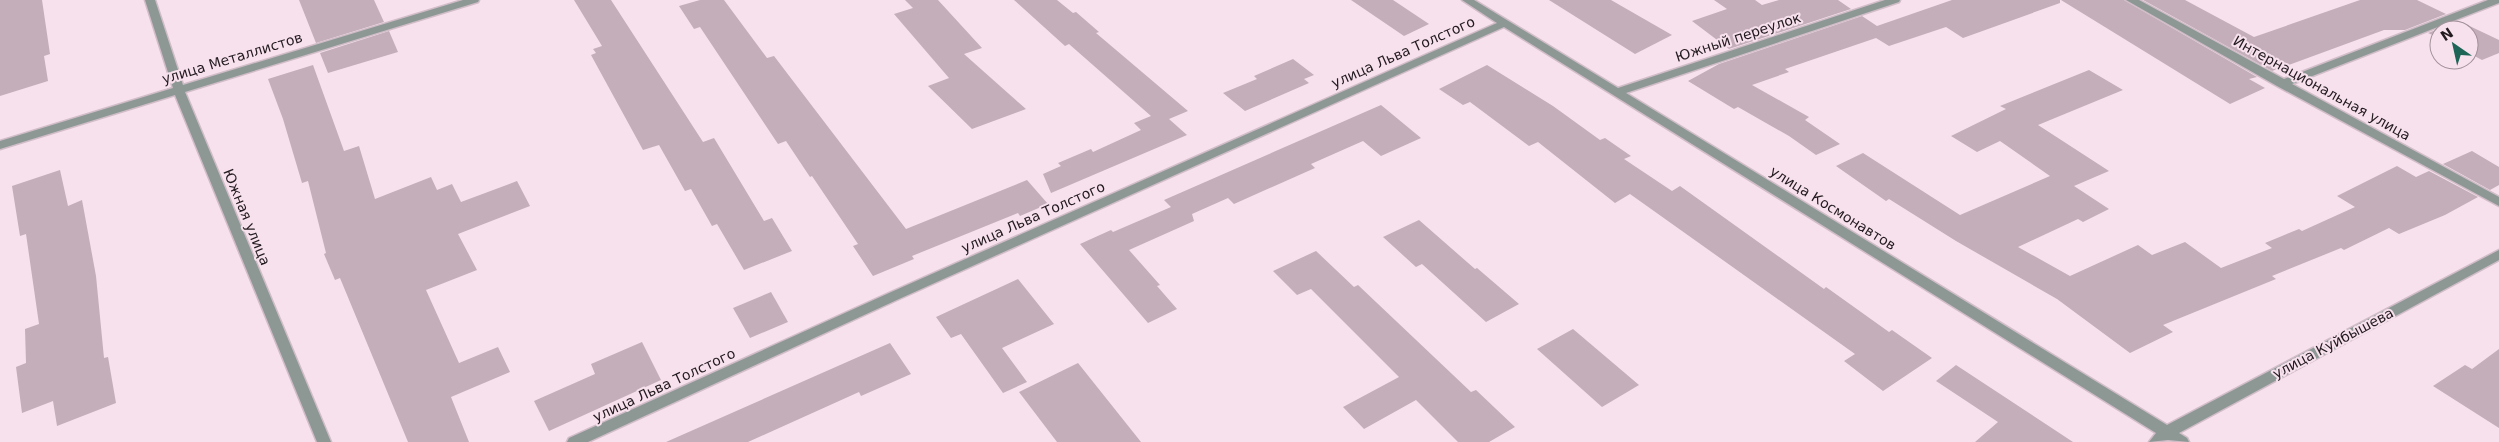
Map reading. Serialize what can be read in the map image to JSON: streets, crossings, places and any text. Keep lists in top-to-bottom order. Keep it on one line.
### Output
{"streets":{"street":["Южный переулок","улица Льва Толстого","улица Металлистов","Интернациональная улица","улица Космонавтов","Южная улица","улица Куйбышева"]},"crossings":[["Южный переулок","улица Космонавтов"],["улица Льва Толстого","улица Космонавтов"],["улица Металлистов","Южная улица"],["улица Космонавтов","улица Куйбышева"]],"north":"top left"}
